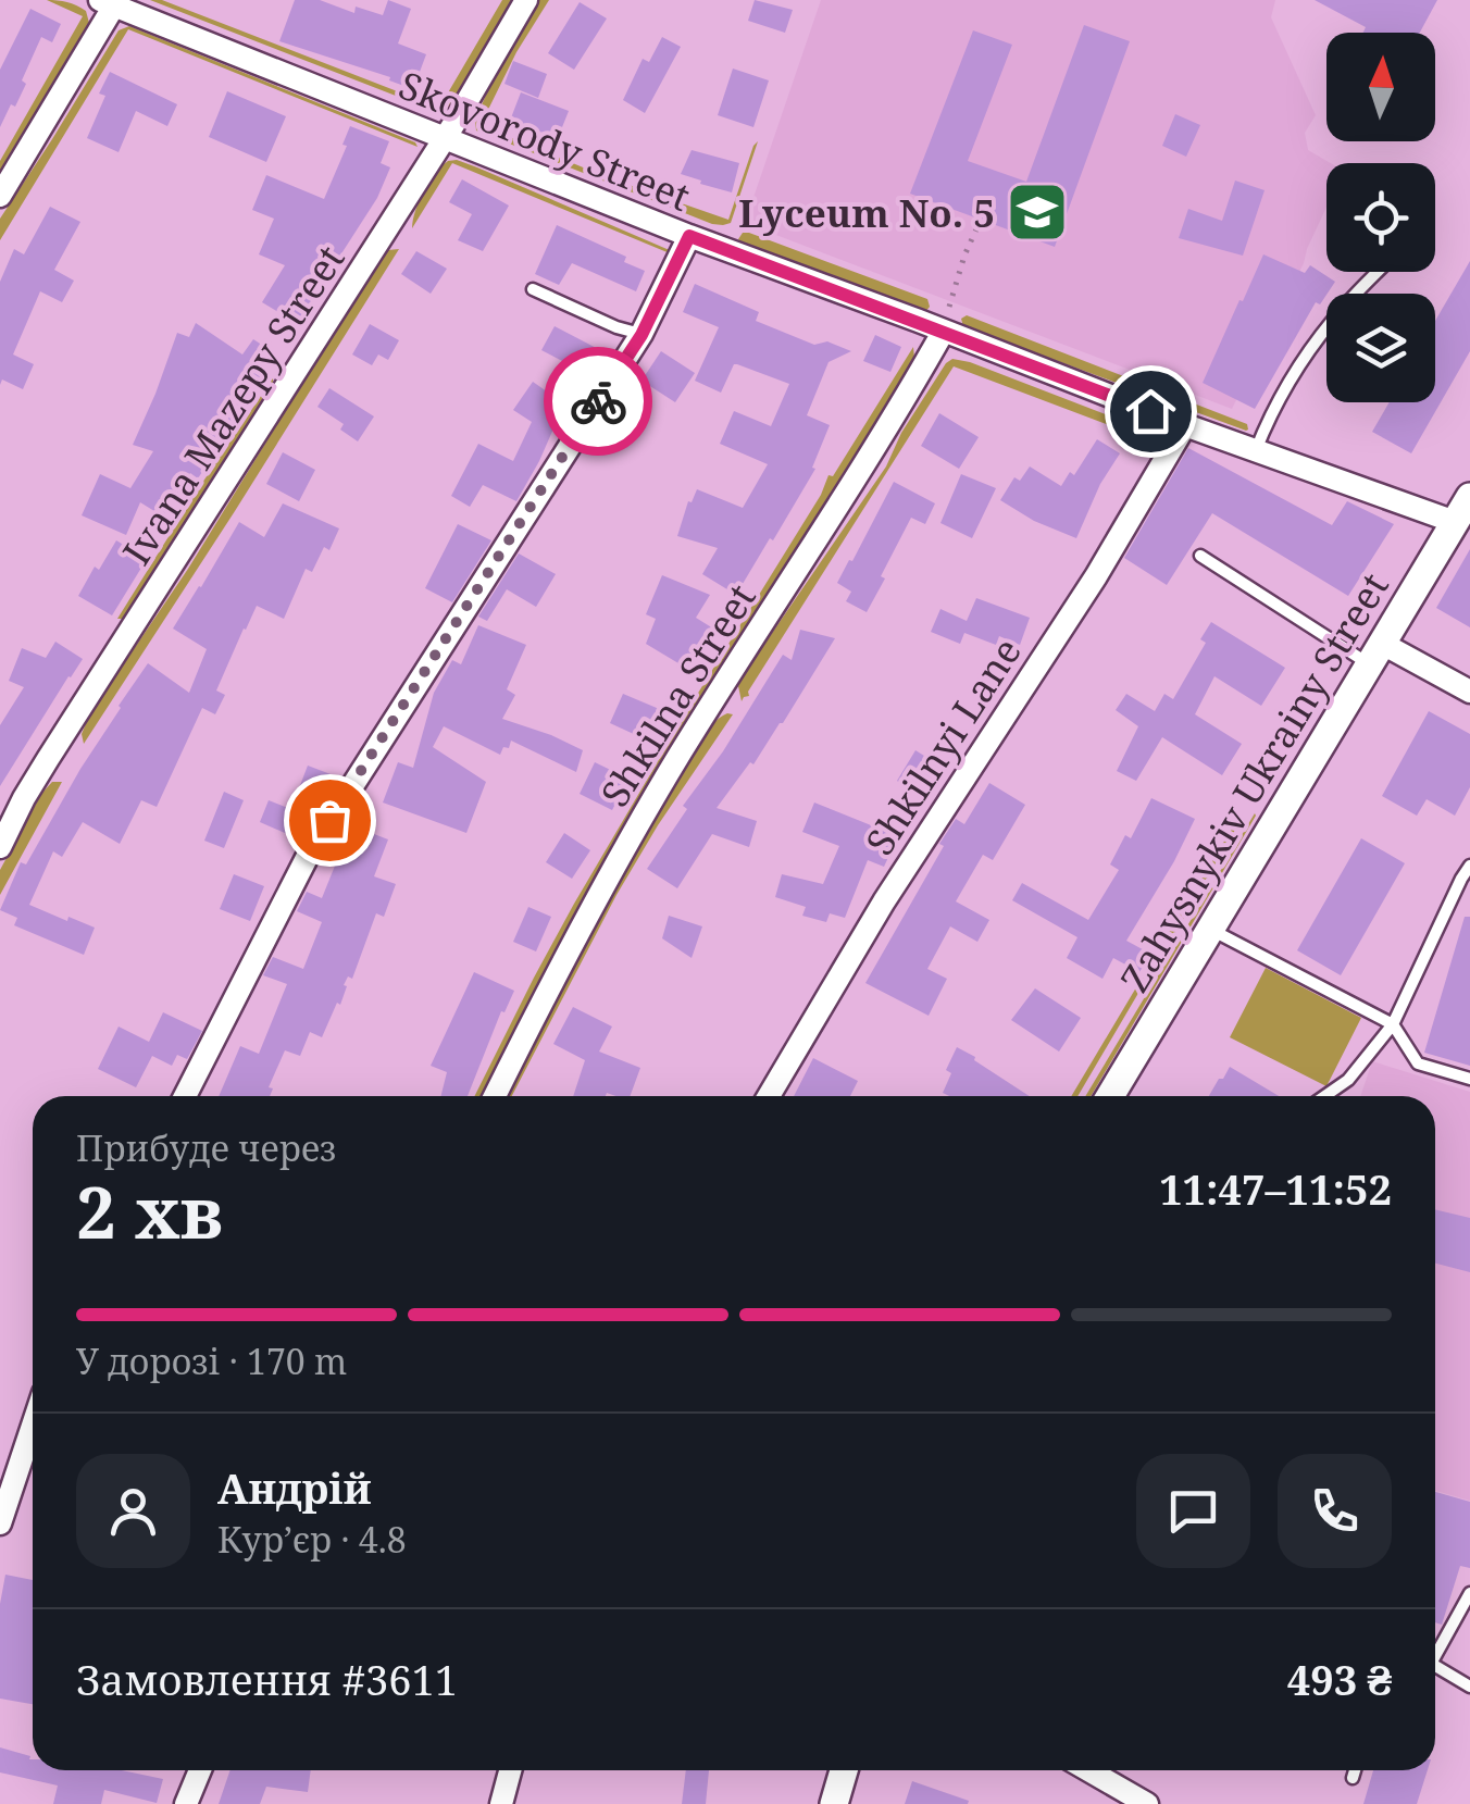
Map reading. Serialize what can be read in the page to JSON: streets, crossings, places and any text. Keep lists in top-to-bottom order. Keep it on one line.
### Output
{"streets":{"street":["Skovorody Street","Ivana Mazepy Street","Shkilna Street","Shkilnyi Lane","Zahysnykiv Ukrainy Street"]},"crossings":[["Skovorody Street","Ivana Mazepy Street"],["Skovorody Street","Shkilna Street"],["Skovorody Street","Shkilnyi Lane"],["Skovorody Street","Zahysnykiv Ukrainy Street"]],"places":{"school or university":["Lyceum No. 5"]},"north":"top","page":{"heading":["2 хв","Прибуде через","11:47–11:52"],"panel":["Андрій","Кур’єр · 4.8","Замовлення #3611","493 ₴"],"bar":"У дорозі · 170 m"}}
